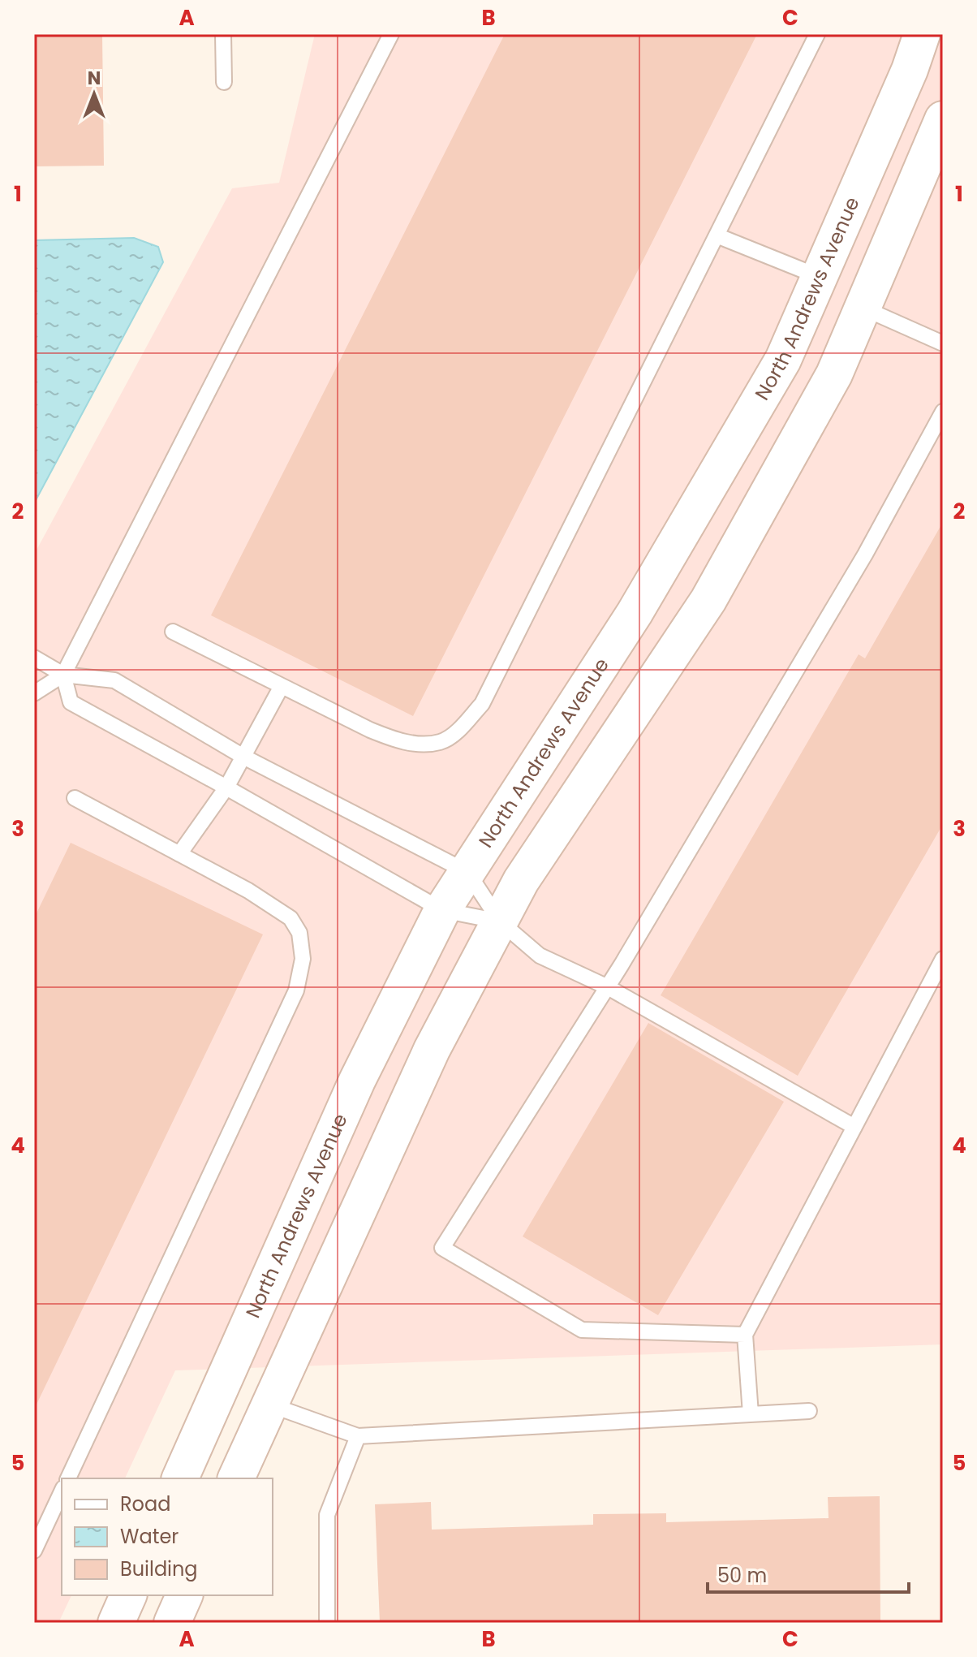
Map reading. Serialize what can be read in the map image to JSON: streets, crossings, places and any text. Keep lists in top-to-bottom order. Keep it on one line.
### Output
{"streets":{"street":["North Andrews Avenue"]},"legend":["Road","Water","Building"],"scale_bar":"50 m","north":"top","grid":{"columns":["A","B","C"],"rows":["1","2","3","4","5"]}}
